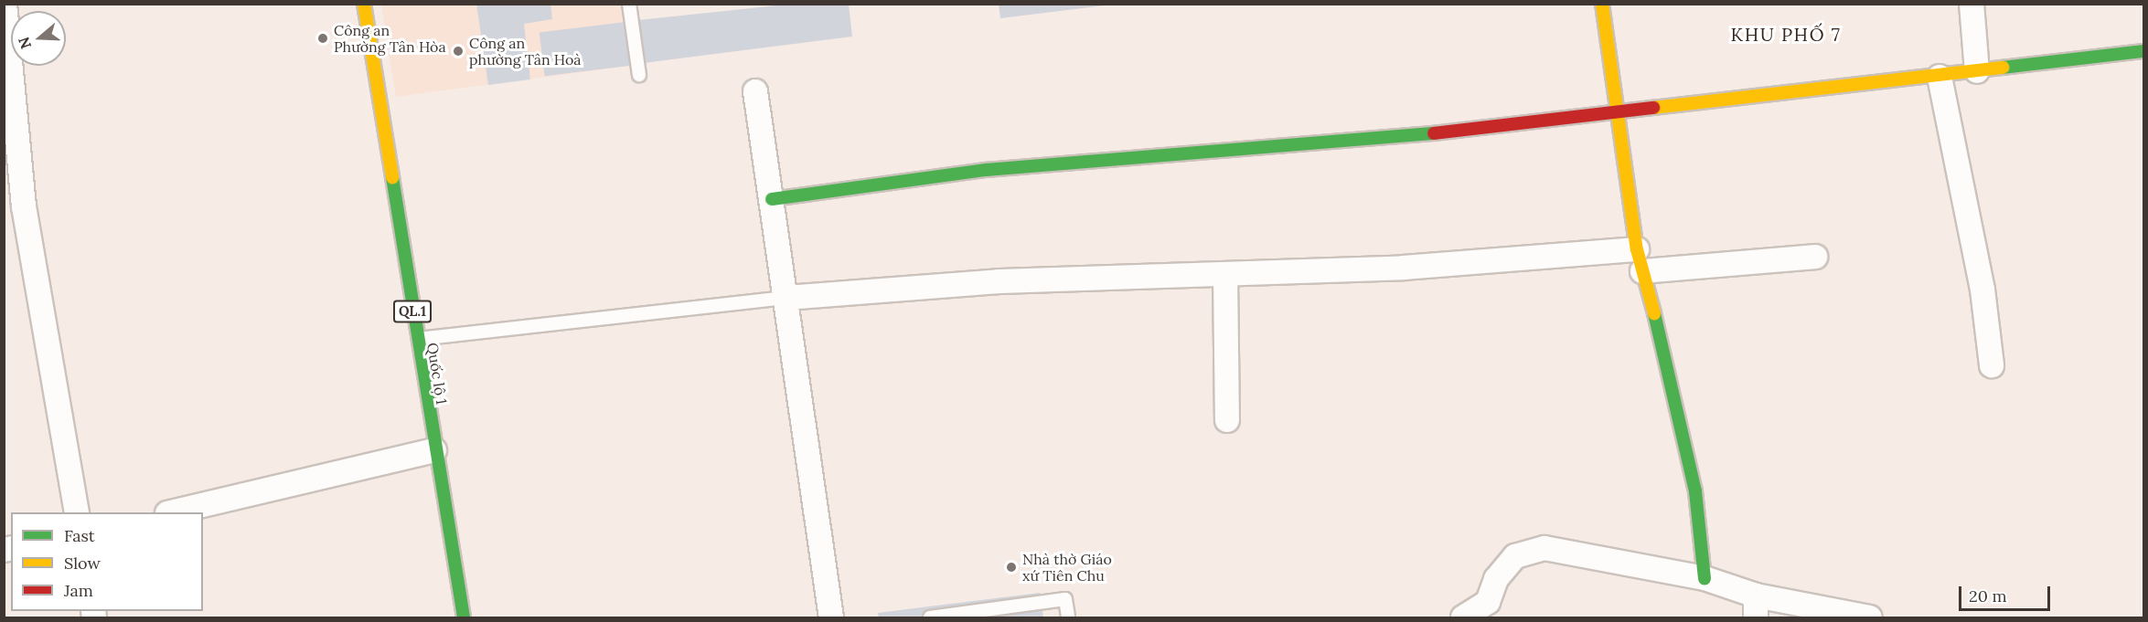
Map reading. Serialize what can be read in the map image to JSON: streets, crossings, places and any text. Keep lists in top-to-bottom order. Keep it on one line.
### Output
{"streets":{"main road":["QL.1","Quốc lộ 1"]},"districts":["KHU PHỐ 7"],"places":["Công an Phường Tân Hòa","Công an phường Tân Hoà","Nhà thờ Giáo xứ Tiên Chu"],"legend":["Fast","Slow","Jam"],"scale_bar":"20 m","north":"left"}
